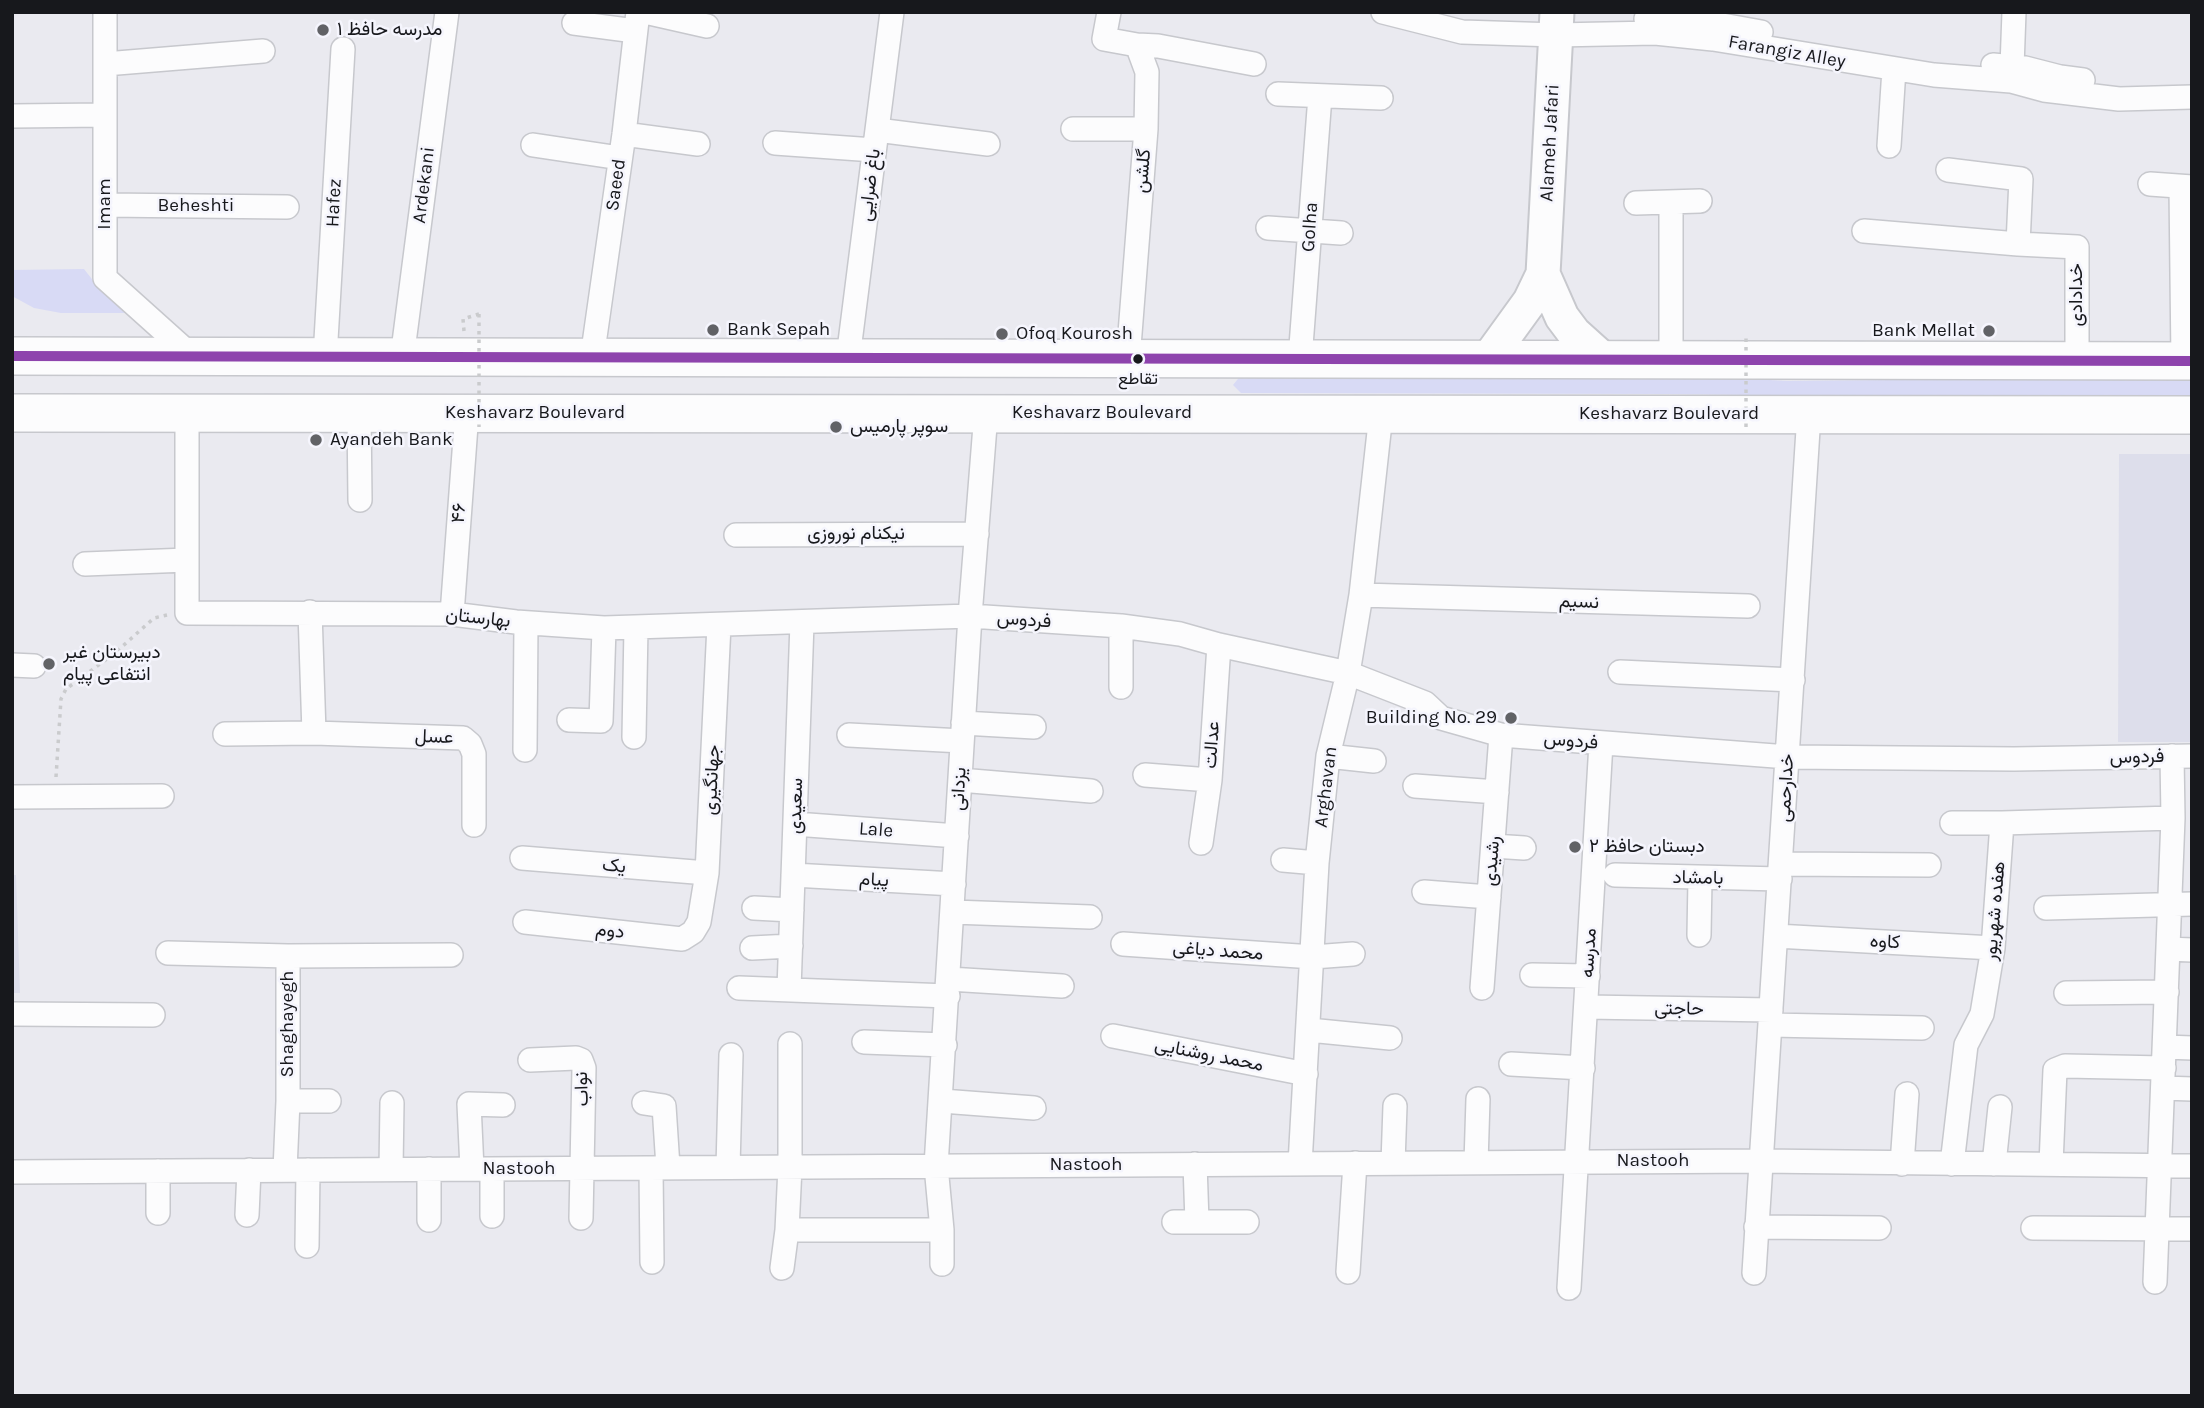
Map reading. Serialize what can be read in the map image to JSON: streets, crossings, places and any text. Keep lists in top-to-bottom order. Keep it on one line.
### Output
{"streets":{"main road":["Alameh Jafari","Keshavarz Boulevard"],"street":["Farangiz Alley","گلشن","Ardekani","Saeed","باغ ضرایی","Hafez","Imam","Beheshti","Golha","خدادادی","۴۶","نیکنام نوروزی","نسیم","بهارستان","فردوس","عسل","عدالت","جهانگیری","Arghavan","خدارحمی","یزدانی","سعیدی","Lale","رشیدی","یک","بامشاد","پیام","هفده شهریور","دوم","کاوه","محمد دیاغی","مدرسه","حاجتی","Shaghayegh","محمد روشنایی","نواب","Nastooh"]},"crossings":[["Farangiz Alley","Alameh Jafari"],["Imam","Beheshti"],["Keshavarz Boulevard","۴۶"],["Keshavarz Boulevard","بهارستان"],["Keshavarz Boulevard","Arghavan"],["Keshavarz Boulevard","خدارحمی"],["Keshavarz Boulevard","یزدانی"],["۴۶","بهارستان"],["نیکنام نوروزی","یزدانی"],["نسیم","Arghavan"],["بهارستان","فردوس"],["بهارستان","جهانگیری"],["بهارستان","یزدانی"],["بهارستان","سعیدی"],["فردوس","عدالت"],["فردوس","Arghavan"],["فردوس","خدارحمی"],["فردوس","یزدانی"],["فردوس","رشیدی"],["فردوس","مدرسه"],["جهانگیری","یک"],["جهانگیری","دوم"],["Arghavan","محمد دیاغی"],["Arghavan","محمد روشنایی"],["Arghavan","Nastooh"],["خدارحمی","بامشاد"],["خدارحمی","کاوه"],["خدارحمی","حاجتی"],["خدارحمی","Nastooh"],["یزدانی","Lale"],["یزدانی","پیام"],["یزدانی","Nastooh"],["سعیدی","Lale"],["سعیدی","پیام"],["هفده شهریور","کاوه"],["هفده شهریور","Nastooh"],["مدرسه","حاجتی"],["مدرسه","Nastooh"],["Shaghayegh","Nastooh"],["نواب","Nastooh"]],"places":["مدرسه حافظ ۱","Bank Sepah","Bank Mellat","Ofoq Kourosh","تقاطع","سوپر پارمیس","Ayandeh Bank","دبیرستان غیر انتفاعی پیام","Building No. 29","دبستان حافظ ۲"]}
